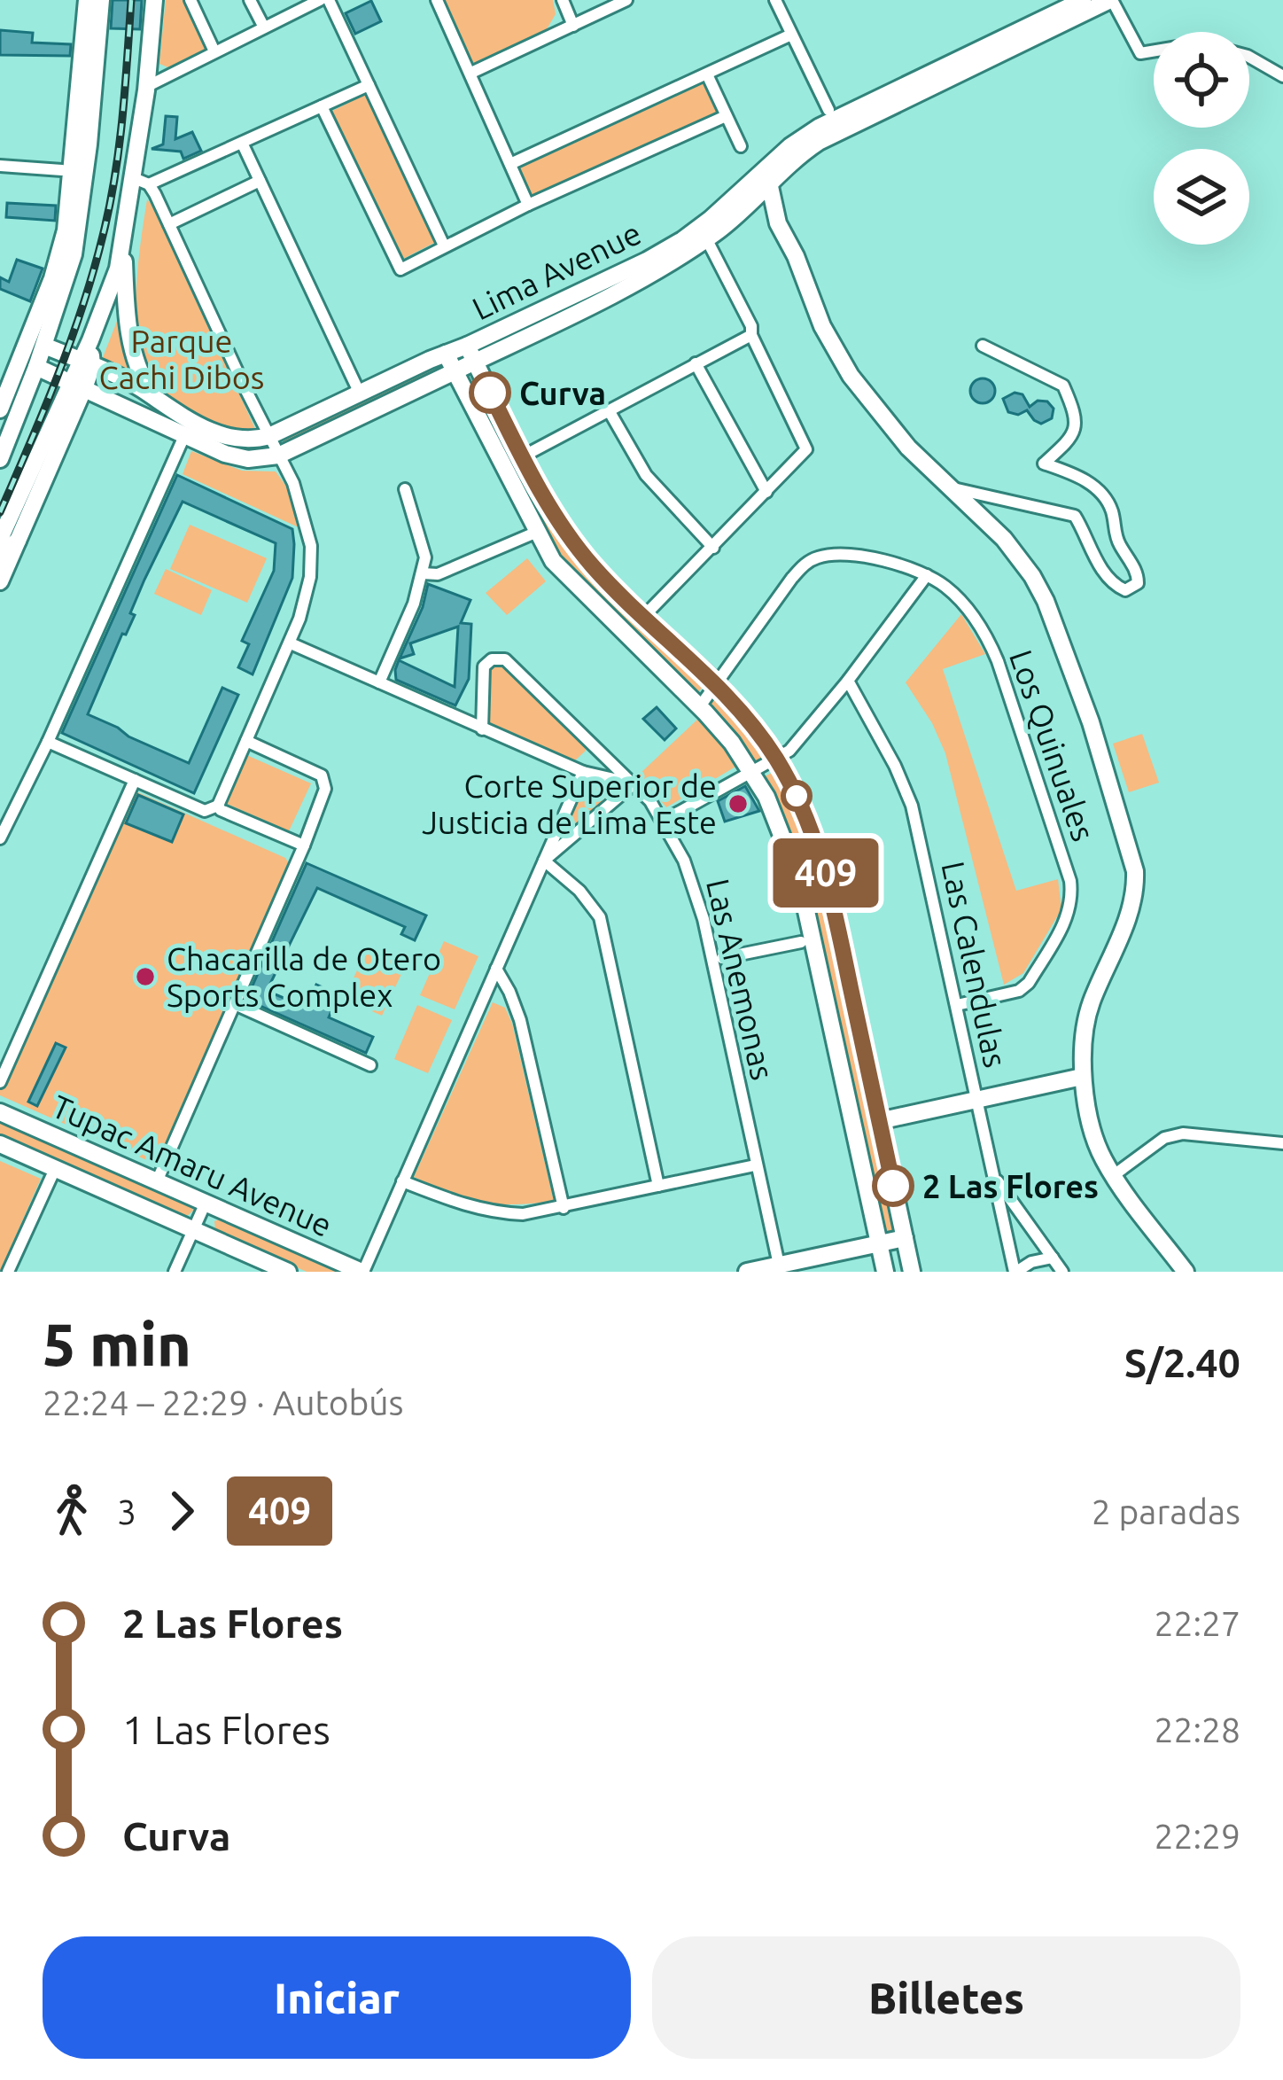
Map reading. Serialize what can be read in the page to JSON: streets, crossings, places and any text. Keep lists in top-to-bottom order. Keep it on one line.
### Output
{"streets":{"main road":["Lima Avenue","Tupac Amaru Avenue"],"street":["Los Quinuales","Las Calendulas","Las Anemonas"]},"crossings":[["Los Quinuales","Las Calendulas"]],"parks":["Parque Cachi Dibos"],"places":["Curva","Corte Superior de Justicia de Lima Este","Chacarilla de Otero Sports Complex","2 Las Flores"],"lines":["bus line 409"],"page":{"on_map":"409","heading":["5 min","22:24 – 22:29 · Autobús","S/2.40"],"legs":["3","409","2 paradas"],"list":[{"name":"2 Las Flores","value":"22:27"},{"name":"1 Las Flores","value":"22:28"},{"name":"Curva","value":"22:29"}],"buttons":["Iniciar","Billetes"]}}
